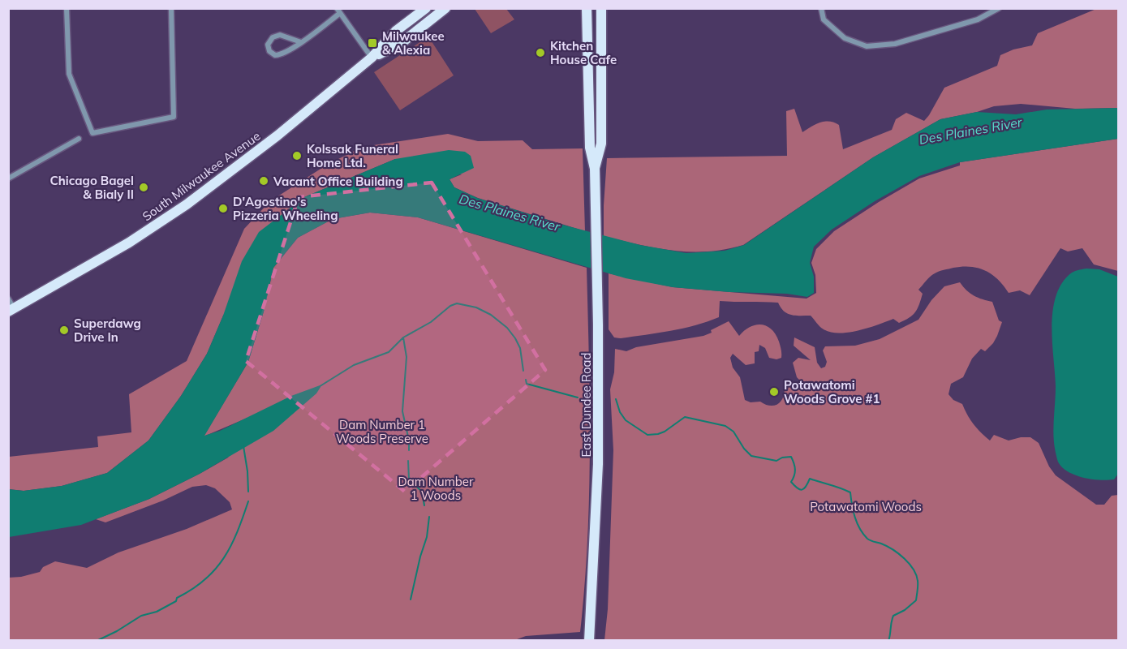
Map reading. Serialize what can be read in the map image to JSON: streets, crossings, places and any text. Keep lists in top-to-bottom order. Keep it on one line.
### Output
{"streets":{"main road":["South Milwaukee Avenue","East Dundee Road"]},"water":["Des Plaines River"],"parks":["Dam Number 1 Woods Preserve","Dam Number 1 Woods","Potawatomi Woods"],"places":{"transit":["Milwaukee & Alexia"],"other":["Kitchen House Cafe","Kolssak Funeral Home Ltd.","Vacant Office Building","Chicago Bagel & Bialy II","D'Agostino's Pizzeria Wheeling","Superdawg Drive In","Potawatomi Woods Grove #1"]}}
